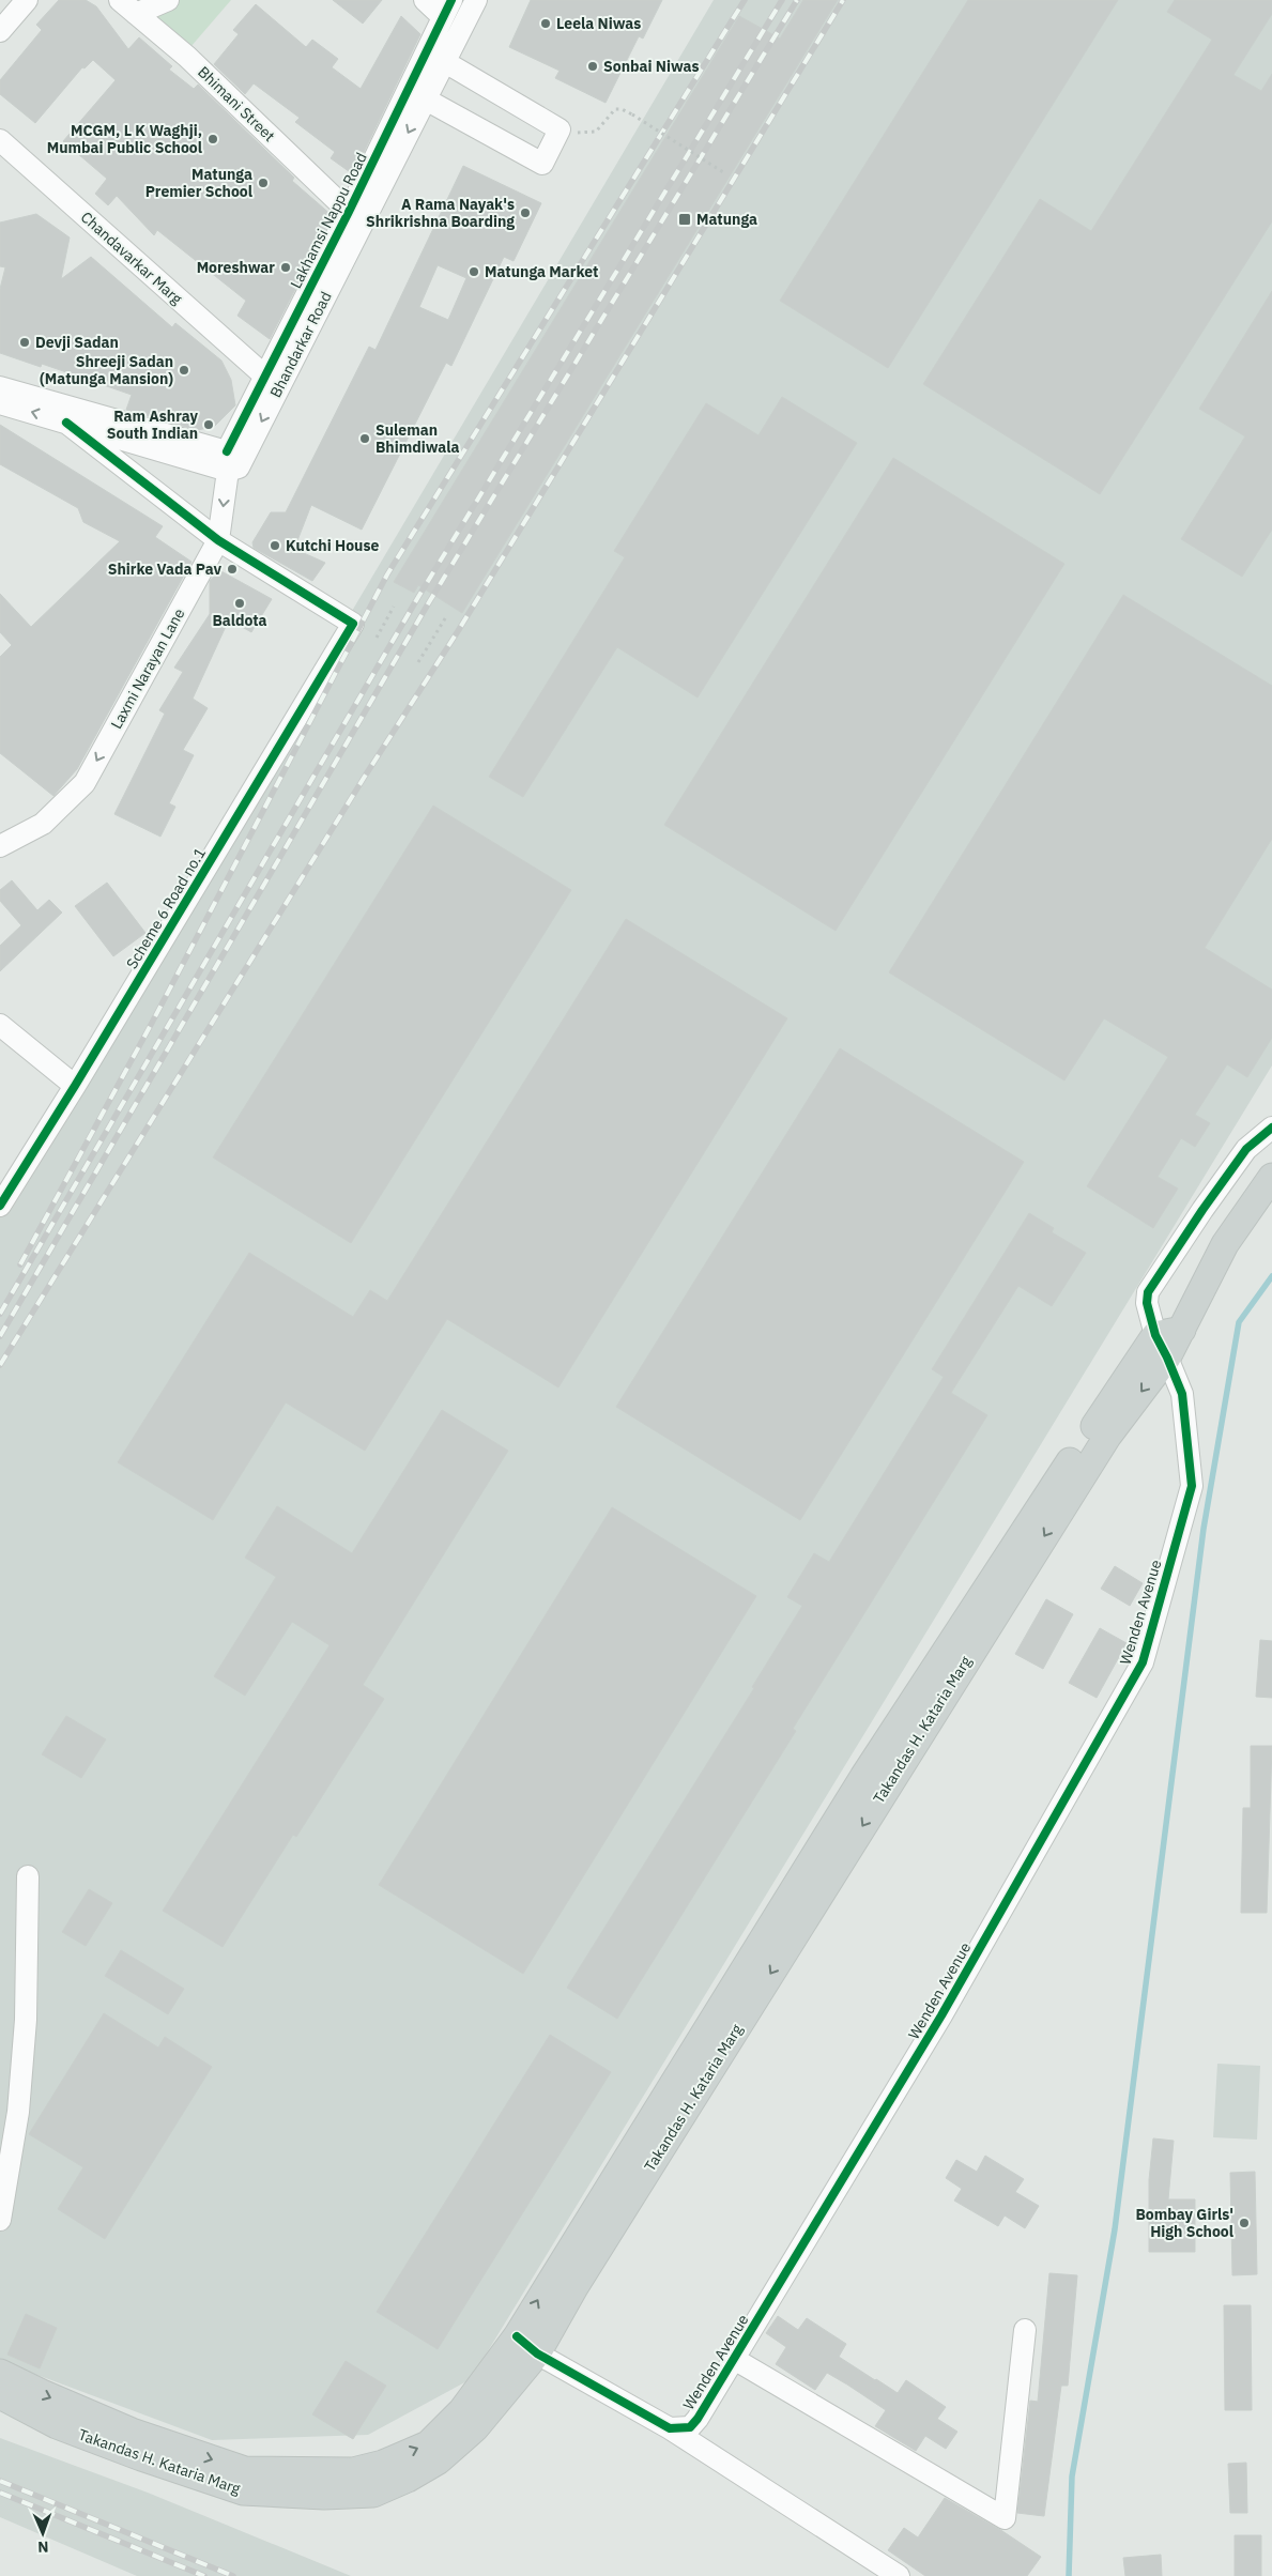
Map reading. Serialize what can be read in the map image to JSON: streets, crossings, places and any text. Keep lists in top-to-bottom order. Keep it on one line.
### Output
{"streets":{"main road":["Takandas H. Kataria Marg"],"street":["Bhimani Street","Lakhamsi Nappu Road","Chandavarkar Marg","Bhandarkar Road","Laxmi Narayan Lane","Scheme 6 Road no.1","Wenden Avenue"]},"crossings":[["Bhimani Street","Lakhamsi Nappu Road"],["Lakhamsi Nappu Road","Chandavarkar Marg"],["Lakhamsi Nappu Road","Bhandarkar Road"],["Lakhamsi Nappu Road","Laxmi Narayan Lane"],["Bhandarkar Road","Laxmi Narayan Lane"],["Laxmi Narayan Lane","Scheme 6 Road no.1"],["Wenden Avenue","Takandas H. Kataria Marg"]],"one_way":["Bhandarkar Road","Laxmi Narayan Lane"],"places":{"other":["Leela Niwas","Sonbai Niwas","MCGM, L K Waghji, Mumbai Public School","Matunga Premier School","A Rama Nayak's Shrikrishna Boarding","Moreshwar","Matunga Market","Devji Sadan","Shreeji Sadan (Matunga Mansion)","Ram Ashray South Indian","Suleman Bhimdiwala","Kutchi House","Shirke Vada Pav","Baldota","Bombay Girls' High School"],"transit":["Matunga"]},"north":"bottom"}
